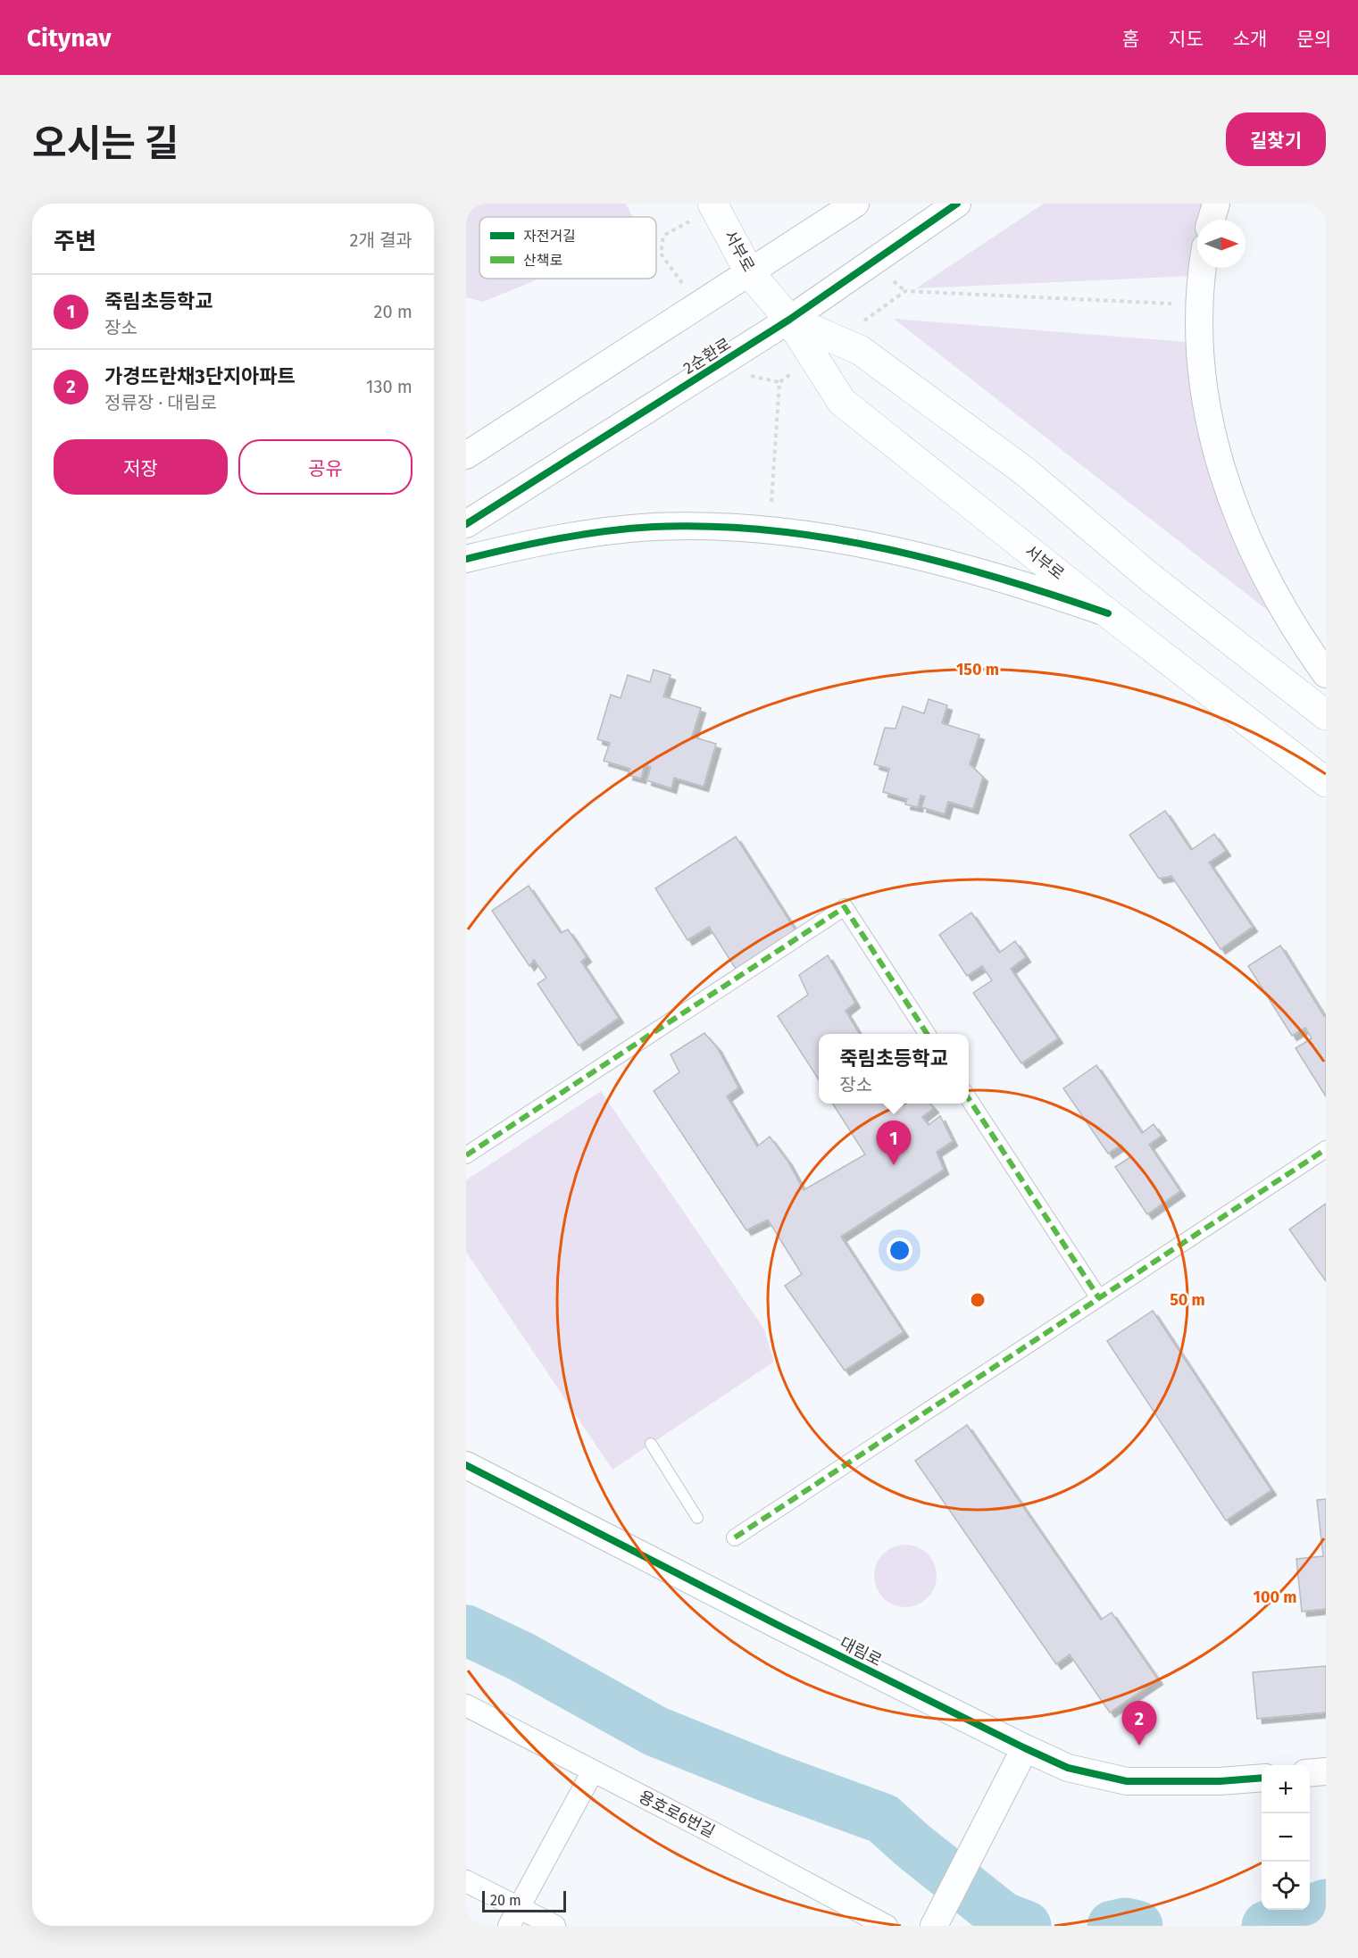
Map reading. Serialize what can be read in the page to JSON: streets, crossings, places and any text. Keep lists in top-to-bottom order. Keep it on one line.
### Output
{"streets":{"main road":["서부로"],"street":["2순환로","대림로","용호로6번길"]},"crossings":[["서부로","2순환로"]],"legend":["자전거길","산책로"],"scale_bar":"20 m","north":"right","page":{"header":"Citynav","nav":["홈","지도","소개","문의"],"title":"오시는 길","buttons":["길찾기",["저장","공유"]],"heading":["주변","2개 결과"],"list":[{"mark":"1","name":"죽림초등학교","note":"장소","value":"20 m"},{"mark":"2","name":"가경뜨란채3단지아파트","note":"정류장 · 대림로","value":"130 m"}],"popup":["죽림초등학교","장소"],"pins":["1","2"],"map_buttons":["+","−"],"scale":"20 m"},"rings":["150 m","50 m","100 m"]}
